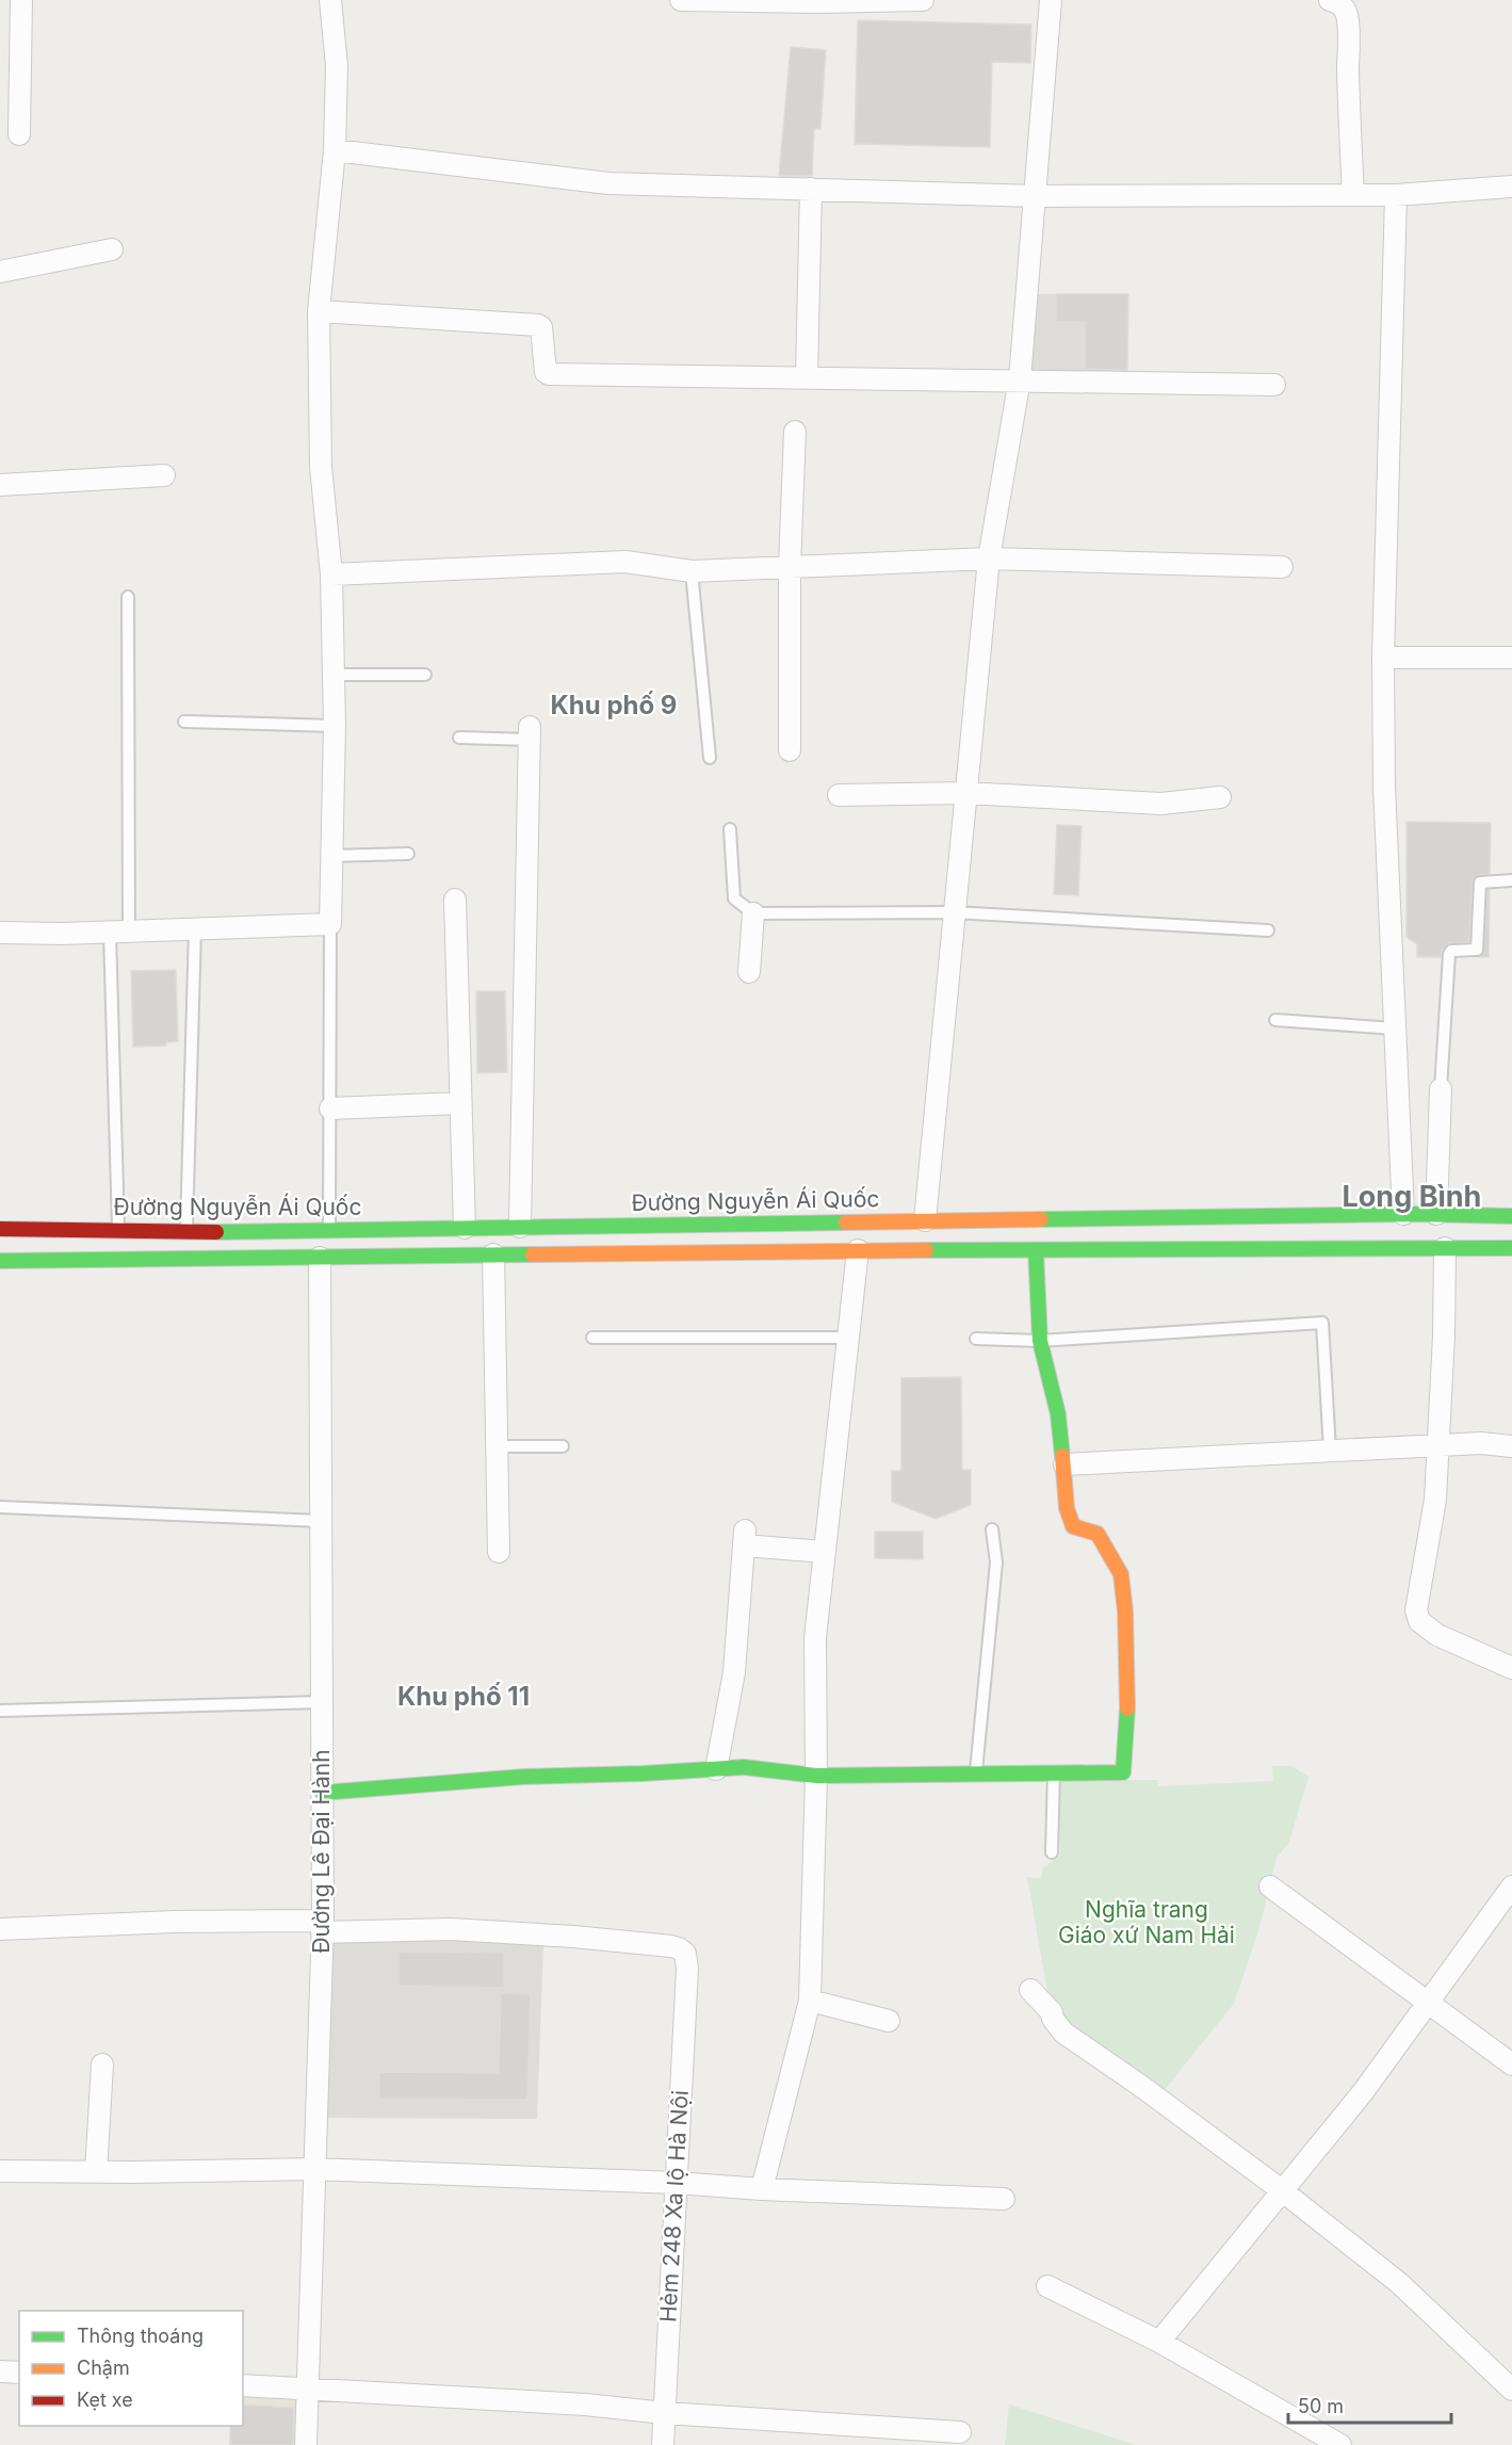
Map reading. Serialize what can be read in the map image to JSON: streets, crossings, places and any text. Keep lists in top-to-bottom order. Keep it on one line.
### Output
{"streets":{"main road":["Đường Nguyễn Ái Quốc"],"street":["Đường Lê Đại Hành","Hẻm 248 Xa lộ Hà Nội"]},"crossings":[["Đường Lê Đại Hành","Hẻm 248 Xa lộ Hà Nội"]],"districts":["Khu phố 9","Long Bình","Khu phố 11"],"parks":["Nghĩa trang Giáo xứ Nam Hải"],"legend":["Thông thoáng","Chậm","Kẹt xe"],"scale_bar":"50 m"}
